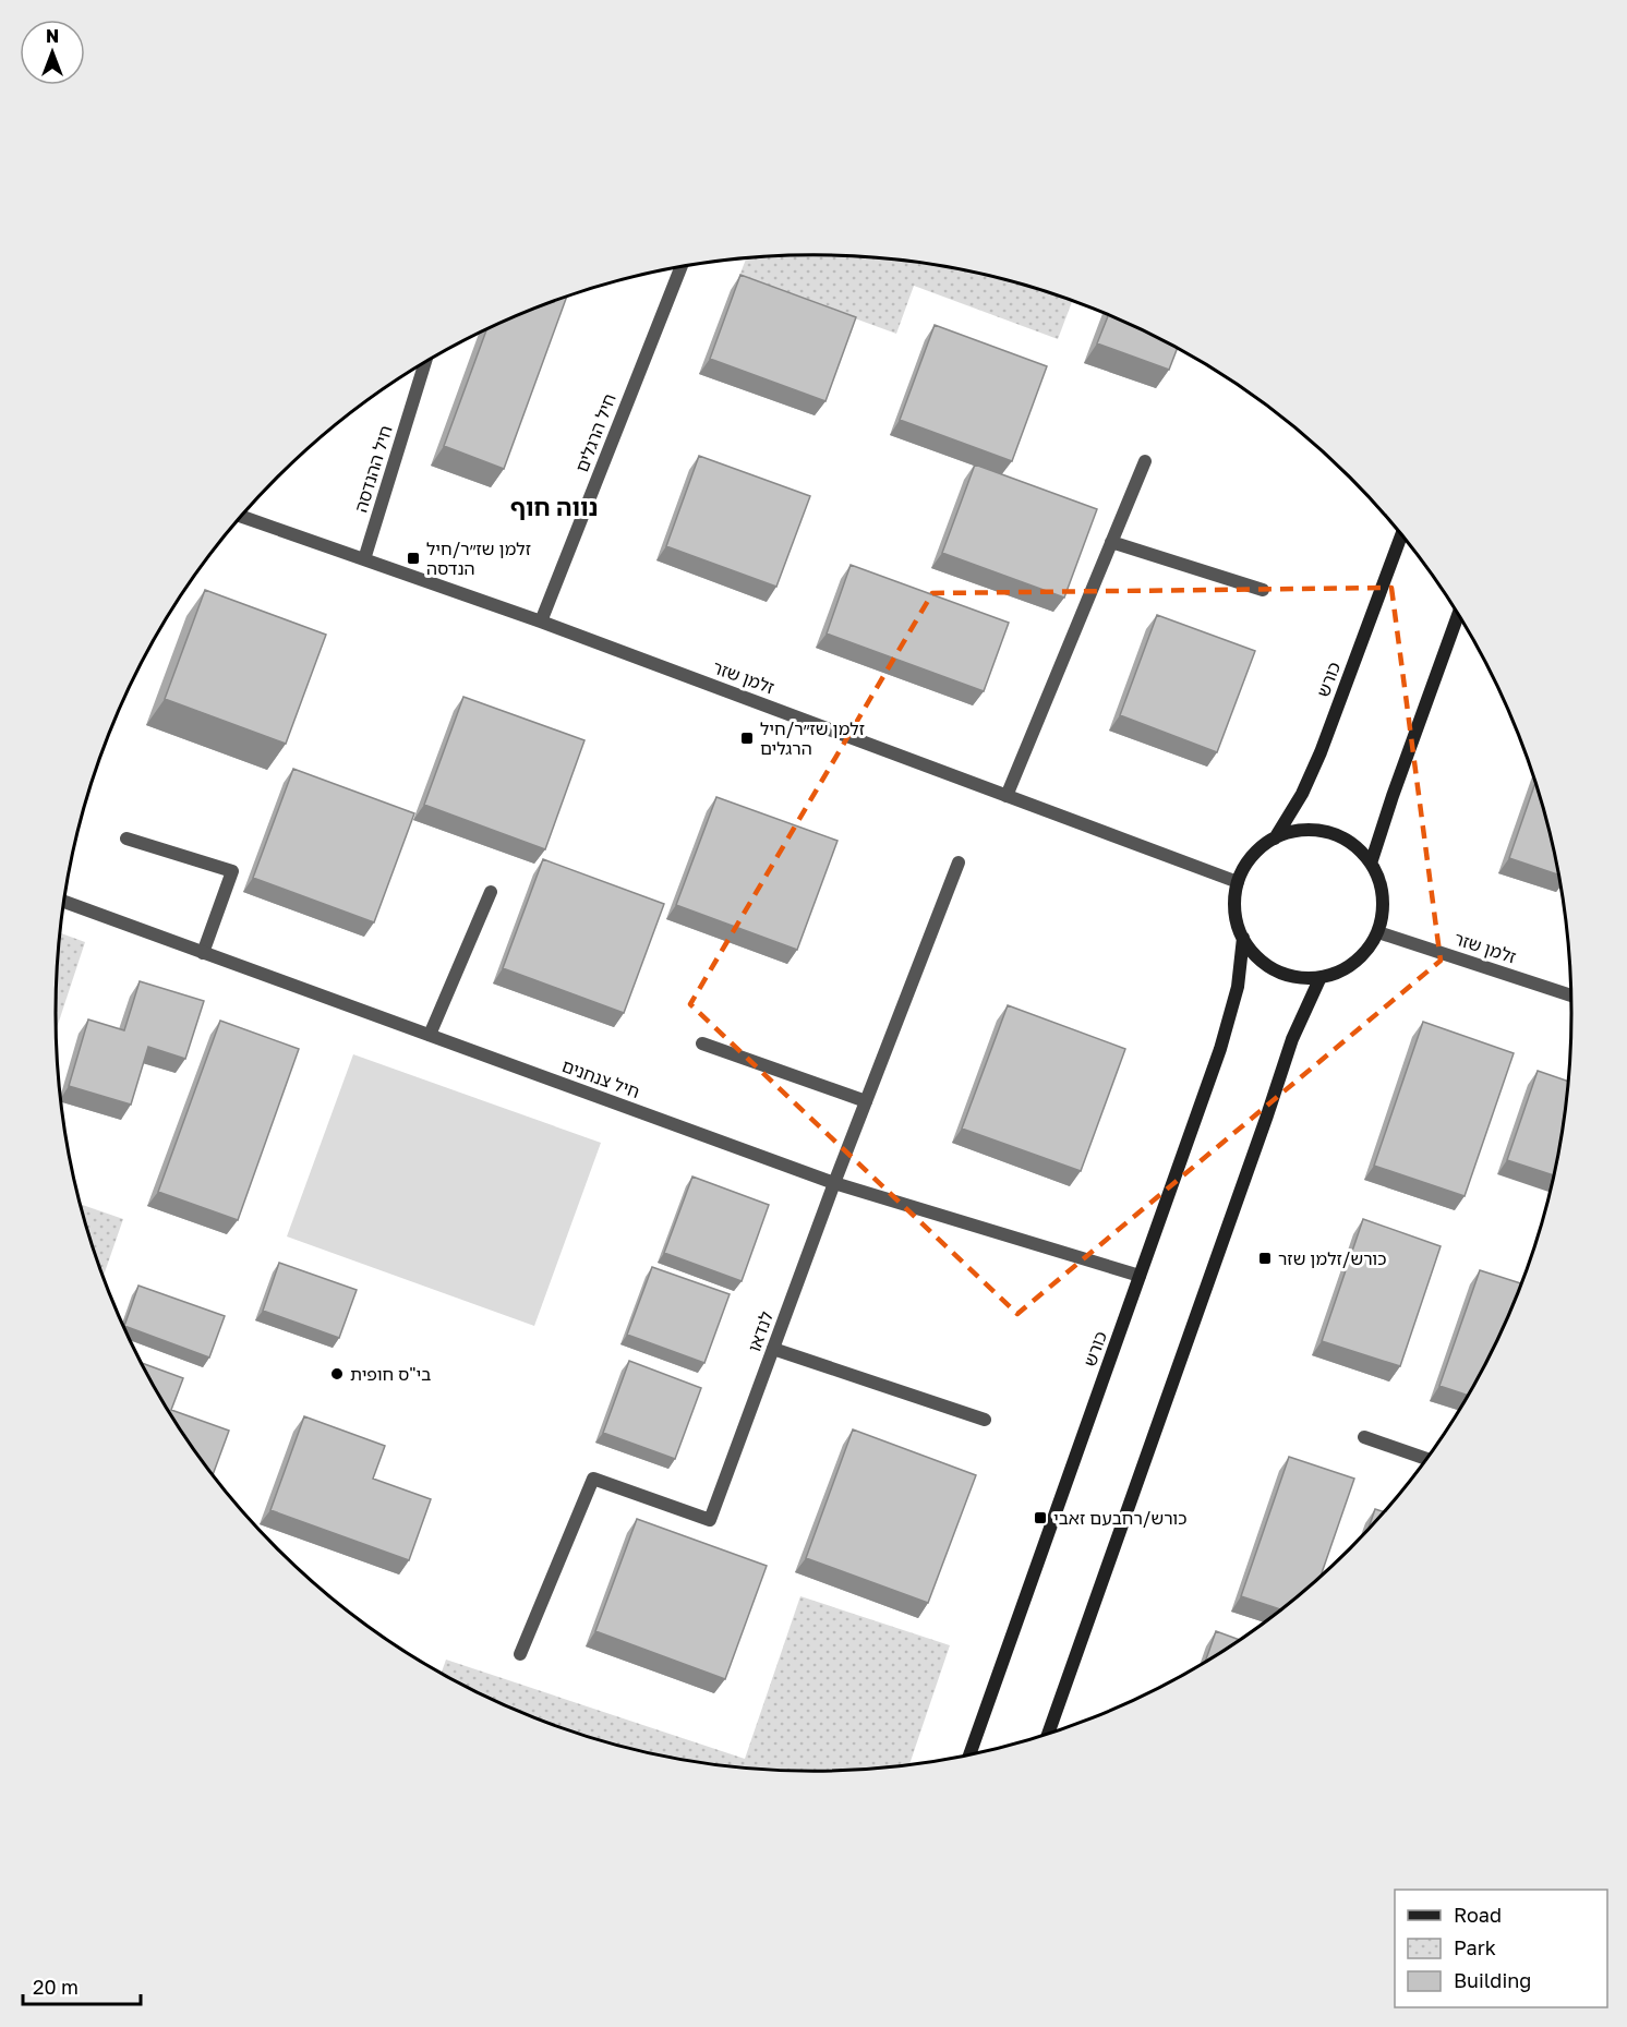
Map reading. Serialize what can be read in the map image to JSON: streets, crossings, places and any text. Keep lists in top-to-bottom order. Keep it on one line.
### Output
{"streets":{"street":["חיל הרגלים","חיל ההנדסה","זלמן שזר","כורש","חיל צנחנים","לנדאו"]},"crossings":[["חיל הרגלים","זלמן שזר"],["חיל ההנדסה","זלמן שזר"],["זלמן שזר","כורש"],["כורש","חיל צנחנים"],["חיל צנחנים","לנדאו"]],"districts":["נווה חוף"],"places":{"transit":["זלמן שז״ר/חיל הנדסה","זלמן שז״ר/חיל הרגלים","כורש/זלמן שזר","כורש/רחבעם זאבי"],"other":["בי\"ס חופית"]},"legend":["Road","Park","Building"],"scale_bar":"20 m","north":"top"}
